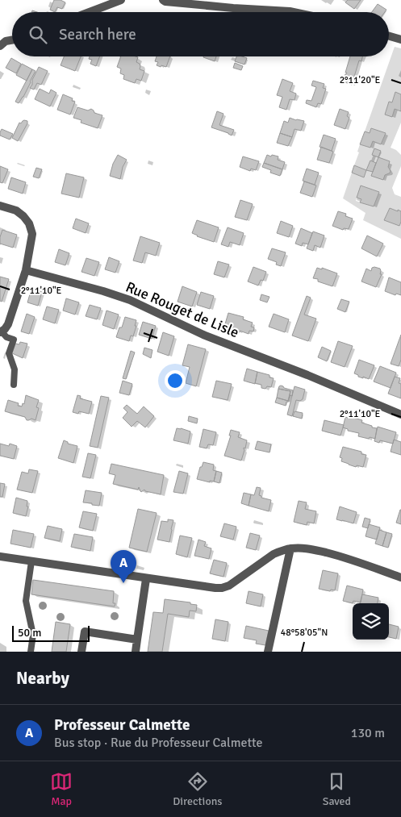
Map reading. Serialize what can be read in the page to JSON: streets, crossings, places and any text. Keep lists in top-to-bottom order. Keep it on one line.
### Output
{"streets":{"street":["Rue Rouget de Lisle"]},"scale_bar":"50 m","page":{"search":"Search here","pins":"A","scale":"50 m","heading":"Nearby","list":[{"mark":"A","name":"Professeur Calmette","note":"Bus stop · Rue du Professeur Calmette","value":"130 m"}],"nav":["Map","Directions","Saved"]},"coordinates":["2°11'20\"E","2°11'10\"E","48°58'05\"N"]}
